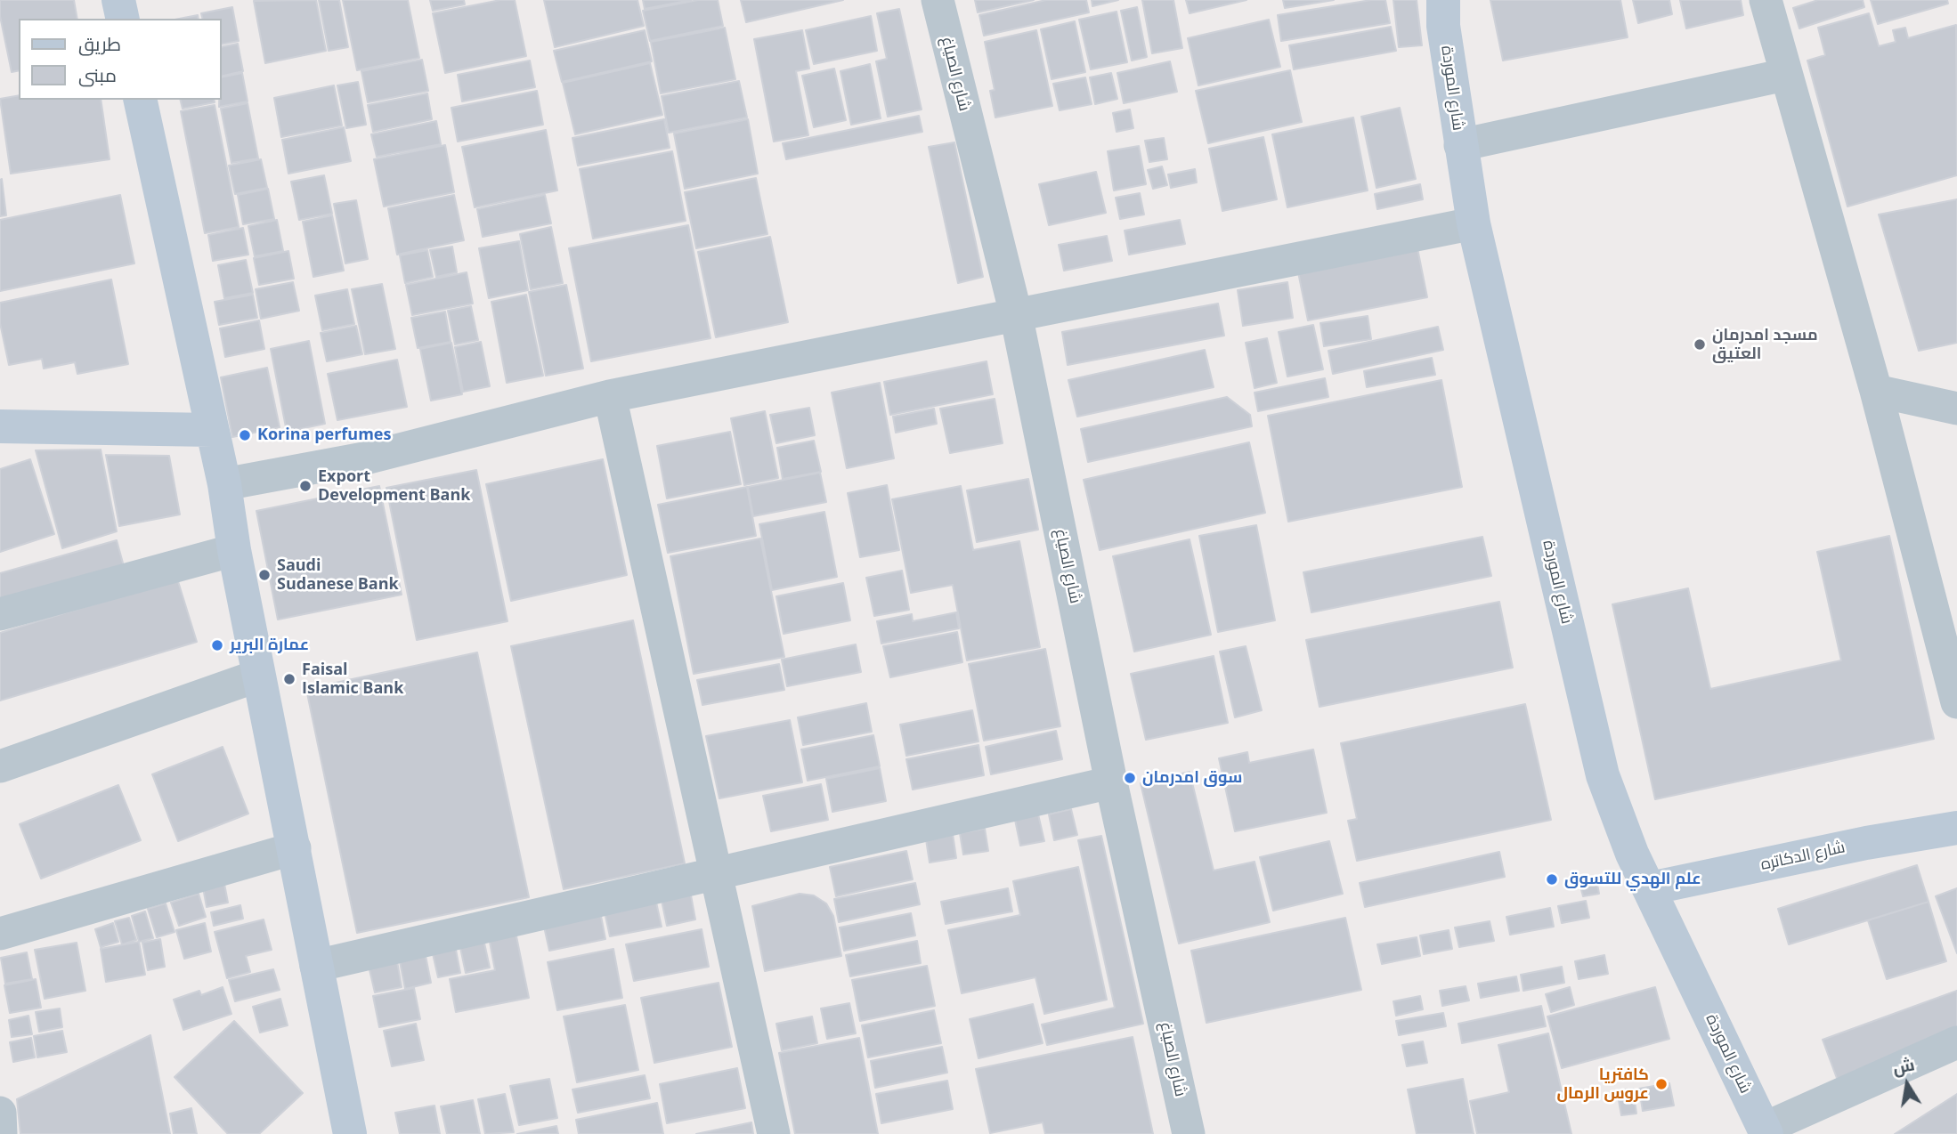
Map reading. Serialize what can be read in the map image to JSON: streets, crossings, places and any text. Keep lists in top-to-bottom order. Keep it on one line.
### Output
{"streets":{"street":["شارع الصياغ","شارع الموردة","شارع الدكاتره"]},"crossings":[["شارع الموردة","شارع الدكاتره"]],"places":["مسجد امدرمان العتيق","Korina perfumes","Export Development Bank","Saudi Sudanese Bank","عمارة البرير","Faisal Islamic Bank","سوق امدرمان","علم الهدي للتسوق","كافتريا عروس الرمال"],"legend":["طريق","مبنى"],"north":"top"}
